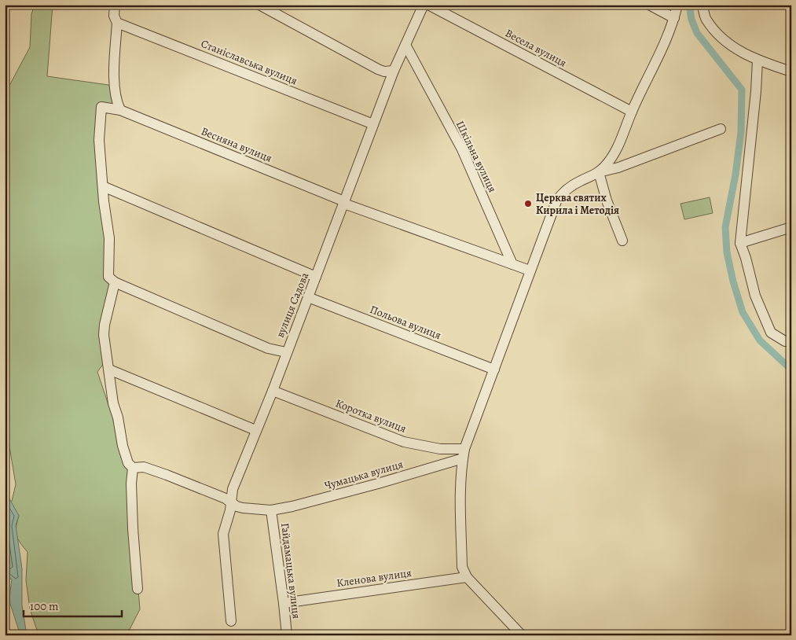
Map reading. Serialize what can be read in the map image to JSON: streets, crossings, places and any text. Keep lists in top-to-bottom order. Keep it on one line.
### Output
{"streets":{"street":["Весела вулиця","Станіславська вулиця","Весняна вулиця","Шкільна вулиця","вулиця Садова","Польова вулиця","Коротка вулиця","Чумацька вулиця","Гайдамацька вулиця","Кленова вулиця"]},"crossings":[["Станіславська вулиця","вулиця Садова"],["Весняна вулиця","Шкільна вулиця"],["Весняна вулиця","вулиця Садова"],["Шкільна вулиця","вулиця Садова"],["вулиця Садова","Польова вулиця"],["вулиця Садова","Коротка вулиця"],["вулиця Садова","Чумацька вулиця"],["Коротка вулиця","Чумацька вулиця"],["Чумацька вулиця","Гайдамацька вулиця"],["Гайдамацька вулиця","Кленова вулиця"]],"places":["Церква святих Кирила і Методія"],"scale_bar":"100 m"}
